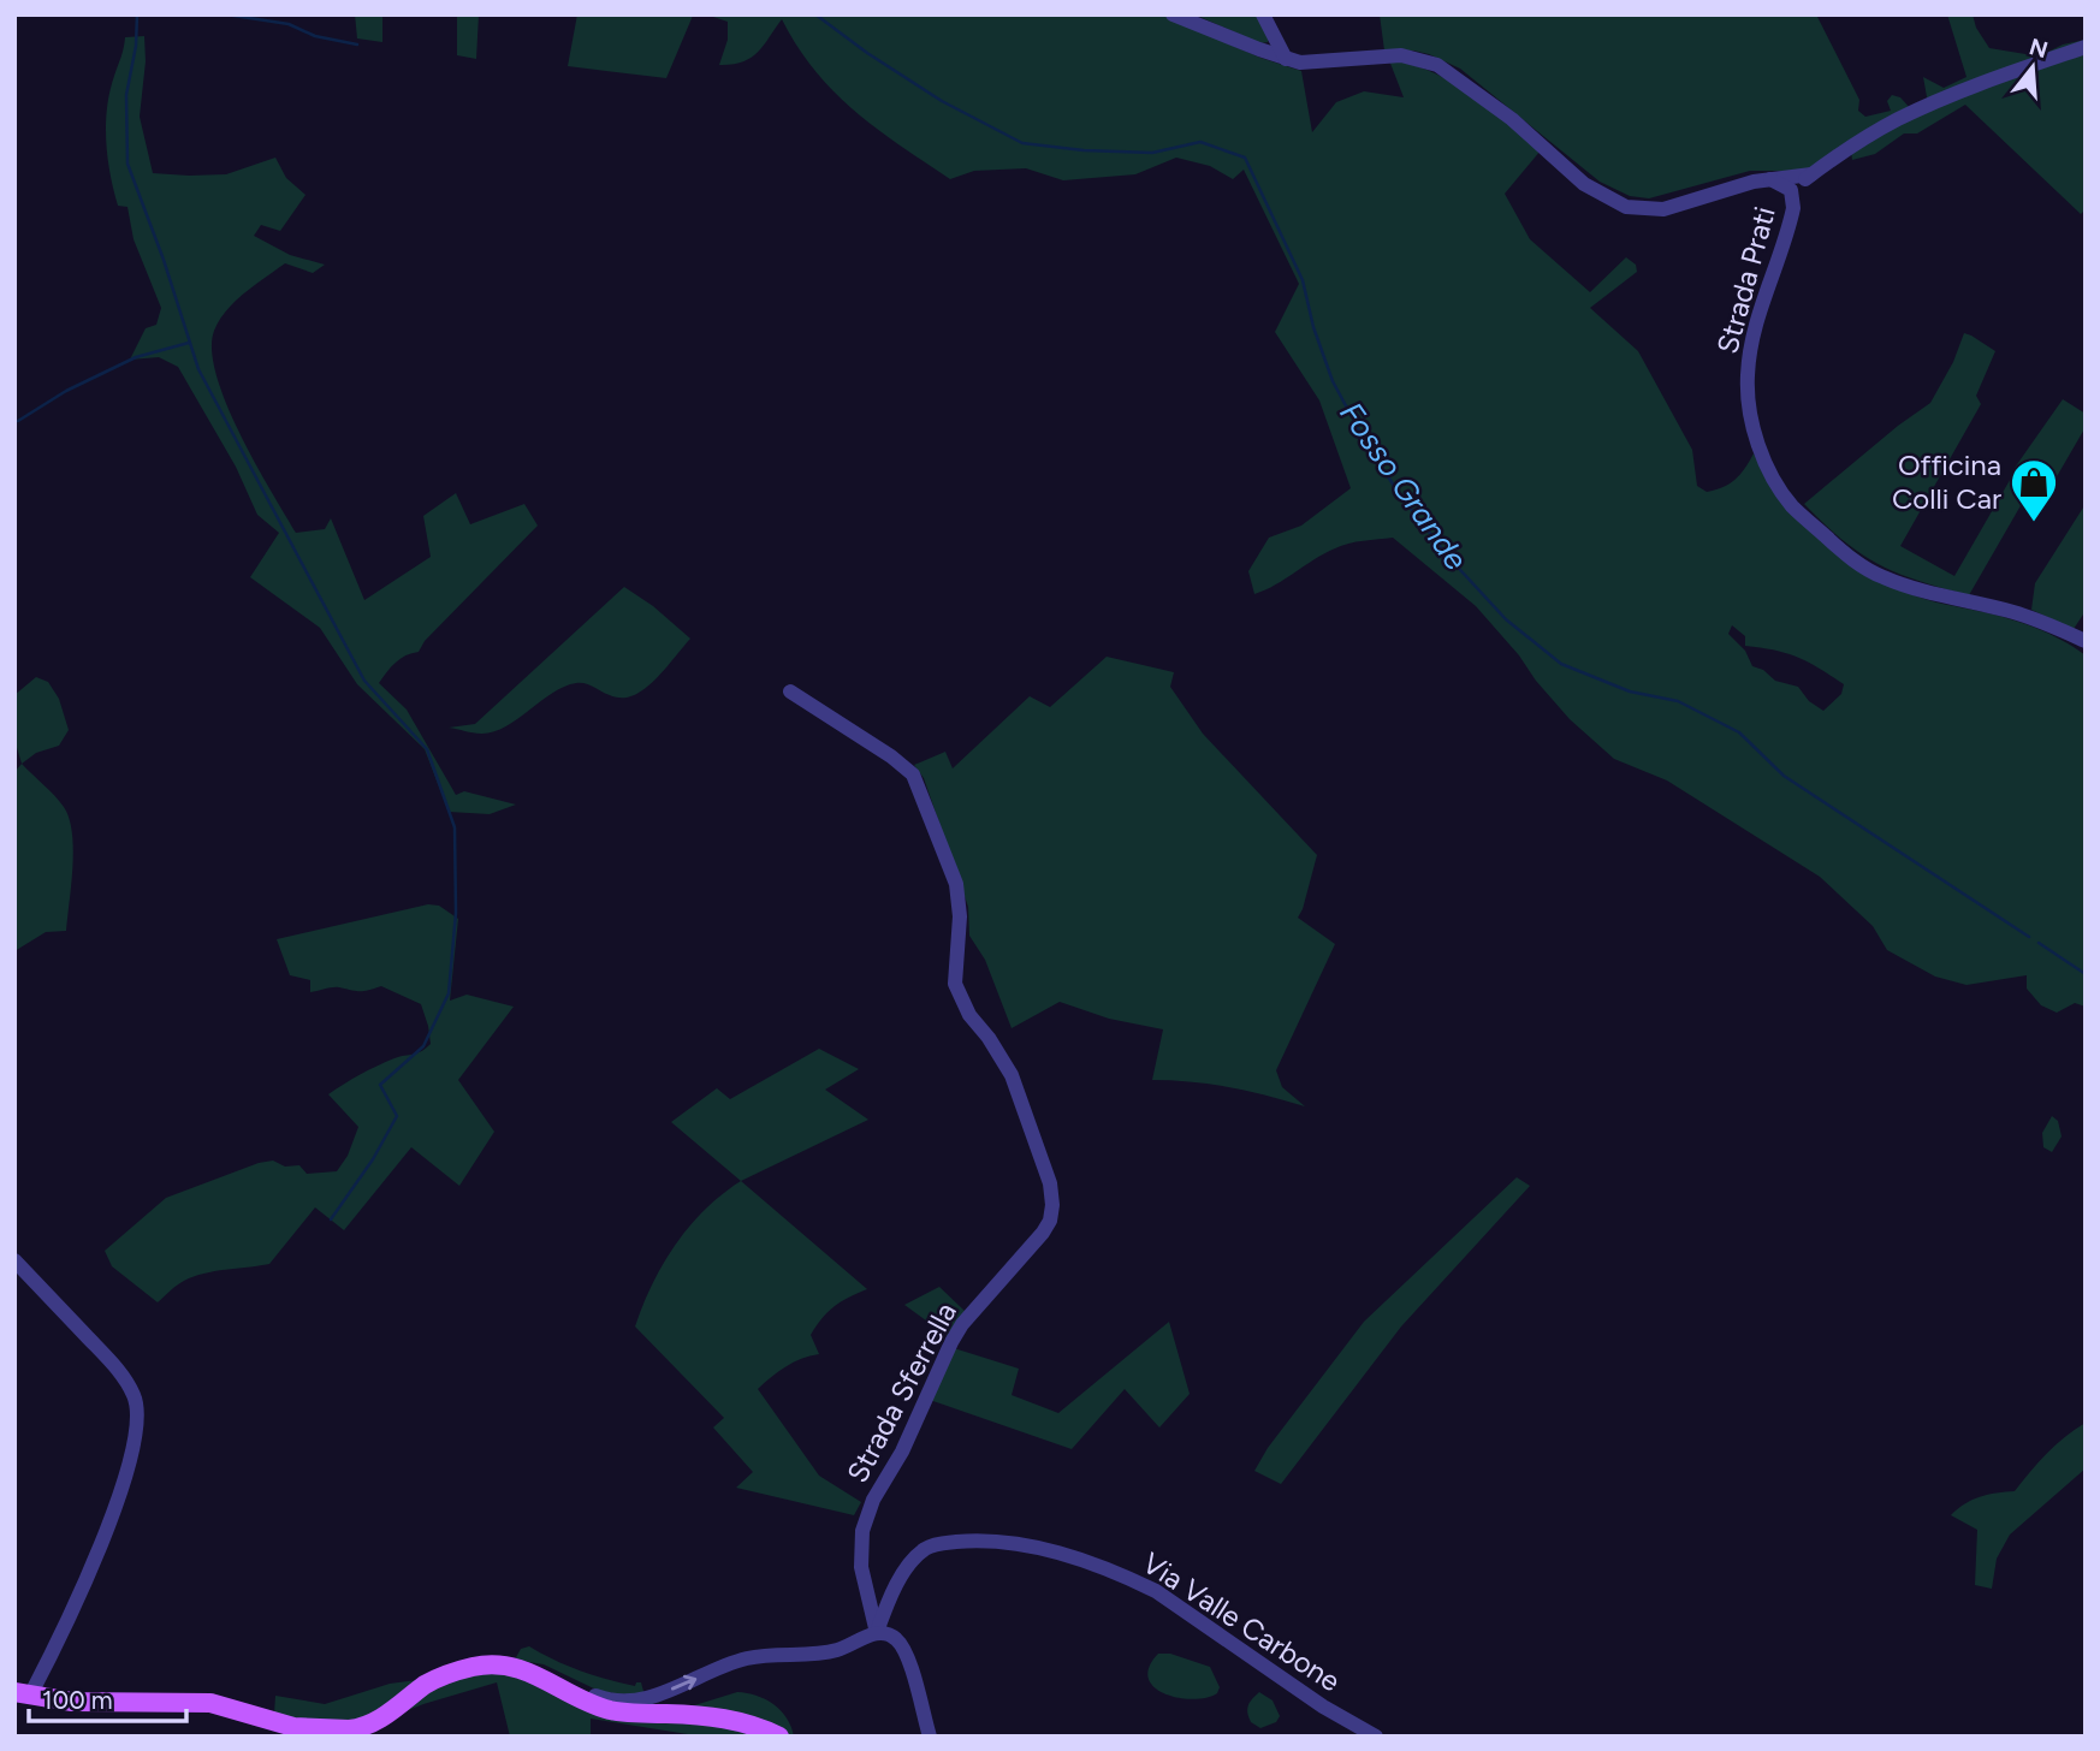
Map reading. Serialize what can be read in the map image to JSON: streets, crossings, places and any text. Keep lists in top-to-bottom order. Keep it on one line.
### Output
{"streets":{"street":["Strada Prati","Strada Sferrella","Via Valle Carbone"]},"crossings":[["Strada Sferrella","Via Valle Carbone"]],"water":["Fosso Grande"],"places":{"shop":["Officina Colli Car"]},"scale_bar":"100 m","north":"top"}
